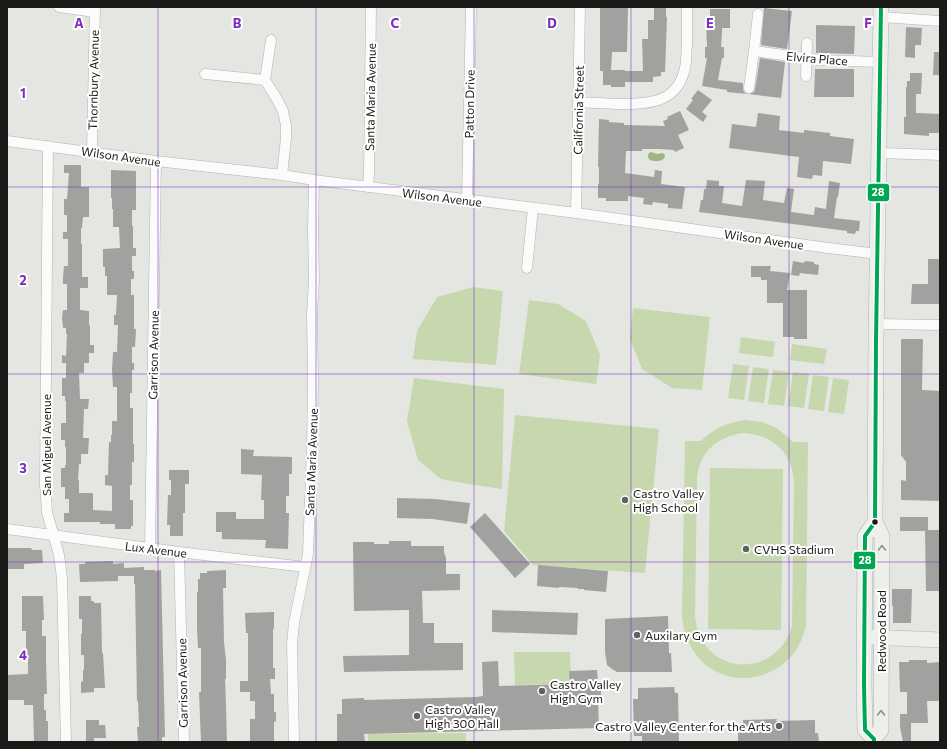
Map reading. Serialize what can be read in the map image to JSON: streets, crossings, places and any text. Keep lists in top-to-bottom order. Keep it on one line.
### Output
{"streets":{"main road":["Redwood Road"],"street":["Elvira Place","Thornbury Avenue","Santa Maria Avenue","Patton Drive","California Street","Wilson Avenue","Garrison Avenue","San Miguel Avenue","Lux Avenue"]},"crossings":[["Elvira Place","Redwood Road"],["Thornbury Avenue","Wilson Avenue"],["Santa Maria Avenue","Wilson Avenue"],["Santa Maria Avenue","Lux Avenue"],["Patton Drive","Wilson Avenue"],["California Street","Wilson Avenue"],["Wilson Avenue","Garrison Avenue"],["Wilson Avenue","San Miguel Avenue"],["Wilson Avenue","Redwood Road"],["Garrison Avenue","Lux Avenue"],["San Miguel Avenue","Lux Avenue"]],"places":["Castro Valley High School","CVHS Stadium","Auxilary Gym","Castro Valley High Gym","Castro Valley High 300 Hall","Castro Valley Center for the Arts"],"lines":["transit line 28"],"grid":{"columns":["A","B","C","D","E","F"],"rows":["1","2","3","4"]}}
